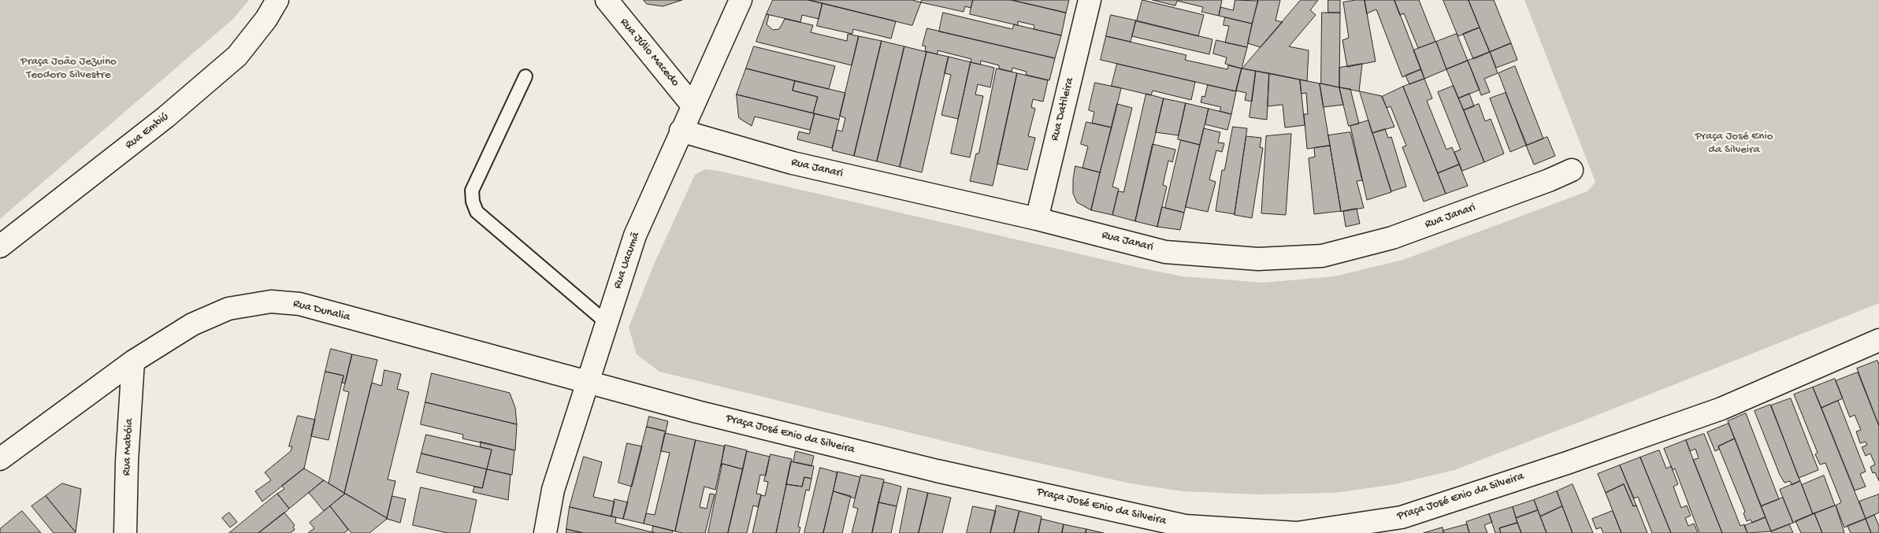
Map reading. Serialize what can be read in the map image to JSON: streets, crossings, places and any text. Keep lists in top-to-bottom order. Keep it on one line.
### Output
{"streets":{"street":["Rua Júlio Macedo","Rua Datileira","Rua Embiú","Rua Janari","Rua Uacumã","Rua Dunalia","Praça José Enio da Silveira","Rua Mabóia"]},"crossings":[["Rua Júlio Macedo","Rua Uacumã"],["Rua Datileira","Rua Janari"],["Rua Janari","Rua Uacumã"],["Rua Uacumã","Rua Dunalia"],["Rua Uacumã","Praça José Enio da Silveira"],["Rua Dunalia","Praça José Enio da Silveira"],["Rua Dunalia","Rua Mabóia"]],"parks":["Praça João Jezuino Teodoro Silvestre","Praça José Enio da Silveira"]}
